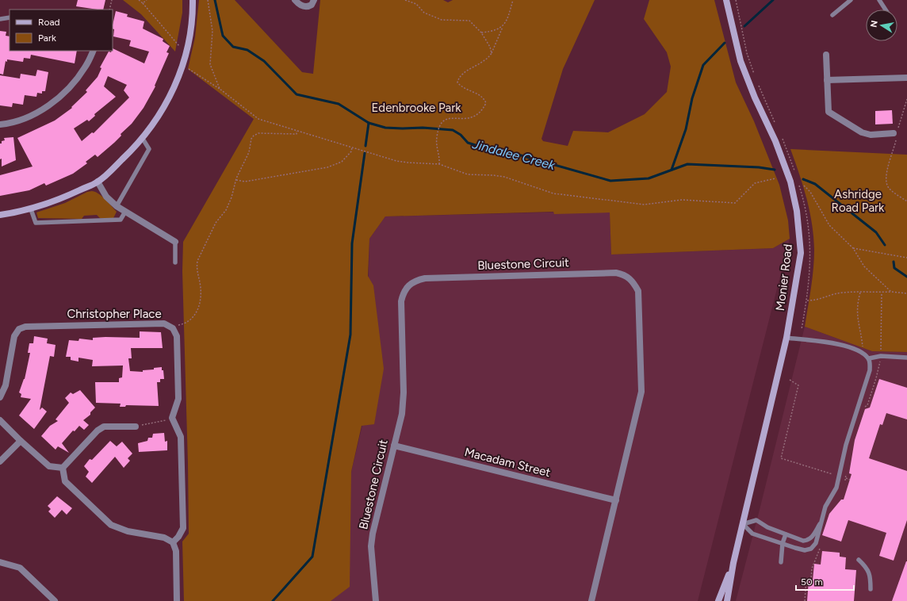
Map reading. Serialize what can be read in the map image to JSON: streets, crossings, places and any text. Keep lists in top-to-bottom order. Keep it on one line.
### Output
{"streets":{"main road":["Monier Road"],"street":["Bluestone Circuit","Christopher Place","Macadam Street"]},"crossings":[["Bluestone Circuit","Macadam Street"]],"water":["Jindalee Creek"],"parks":["Edenbrooke Park","Ashridge Road Park"],"legend":["Road","Park"],"scale_bar":"50 m","north":"left"}
